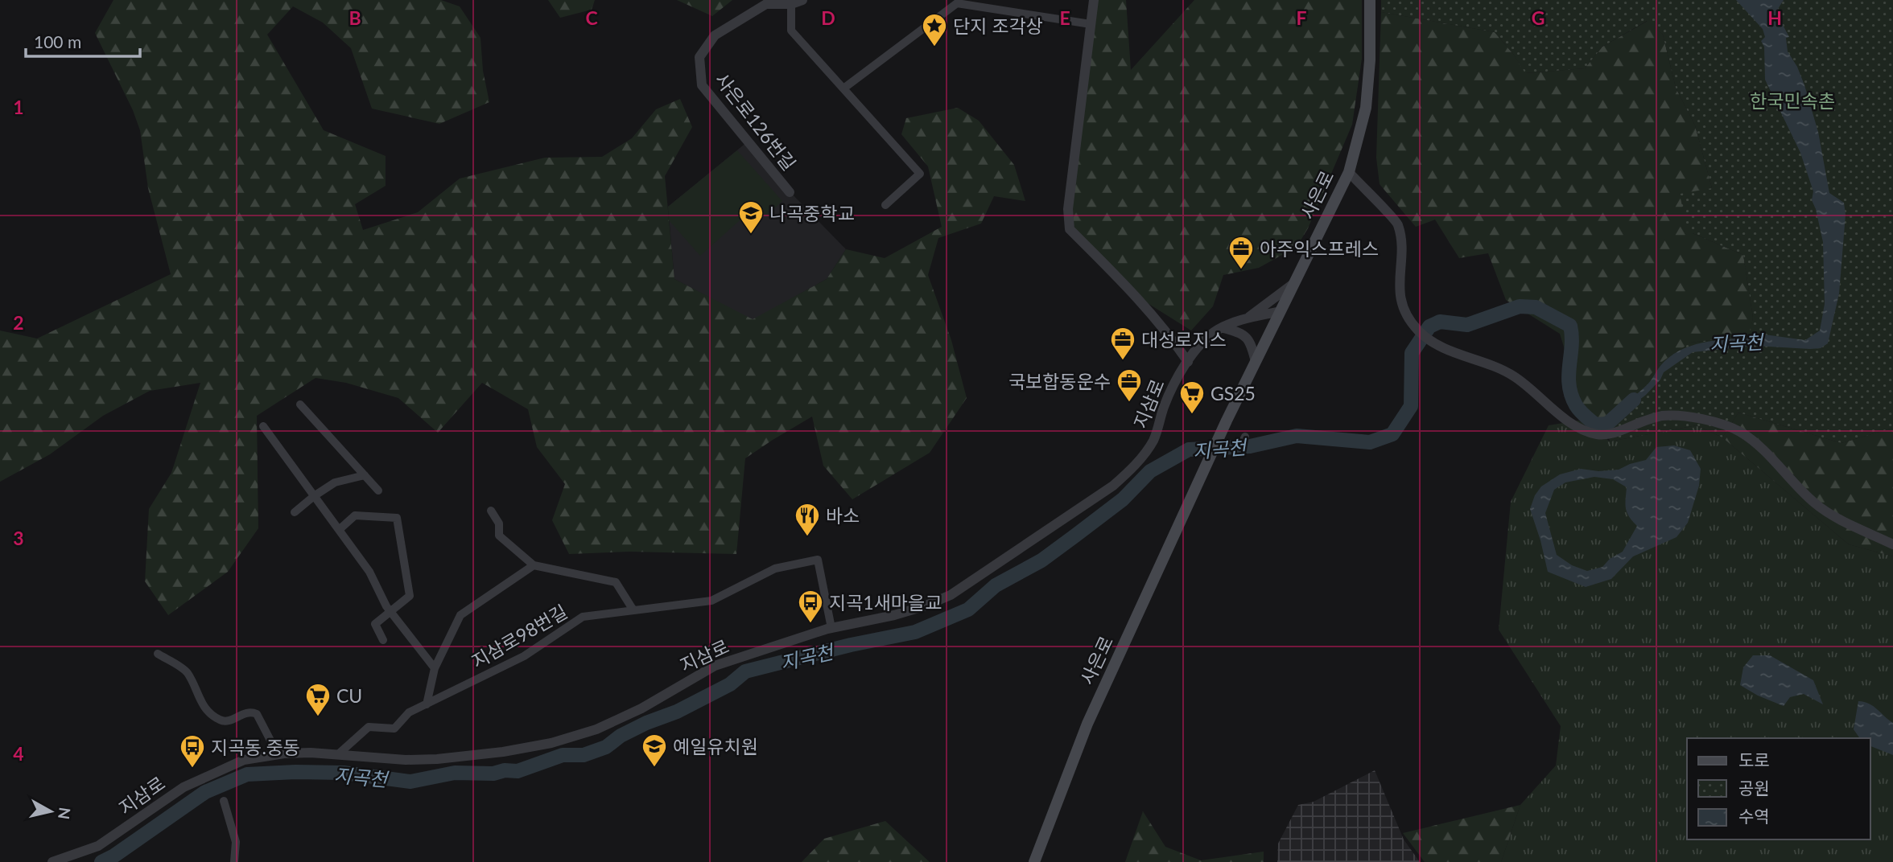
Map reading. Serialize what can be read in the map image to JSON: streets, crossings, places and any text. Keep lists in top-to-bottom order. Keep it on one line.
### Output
{"streets":{"main road":["사은로"],"street":["사은로126번길","지삼로","지삼로98번길"]},"crossings":[["사은로","지삼로"],["지삼로","지삼로98번길"]],"water":["지곡천"],"parks":["한국민속촌"],"places":{"place":["단지 조각상"],"school or university":["나곡중학교","예일유치원"],"office":["아주익스프레스","대성로지스","국보합동운수"],"supermarket":["GS25","CU"],"restaurant":["바소"],"bus stop":["지곡1새마을교","지곡동.중동"]},"legend":["도로","공원","수역"],"scale_bar":"100 m","north":"right","grid":{"columns":["B","C","D","E","F","G","H"],"rows":["1","2","3","4"]}}
